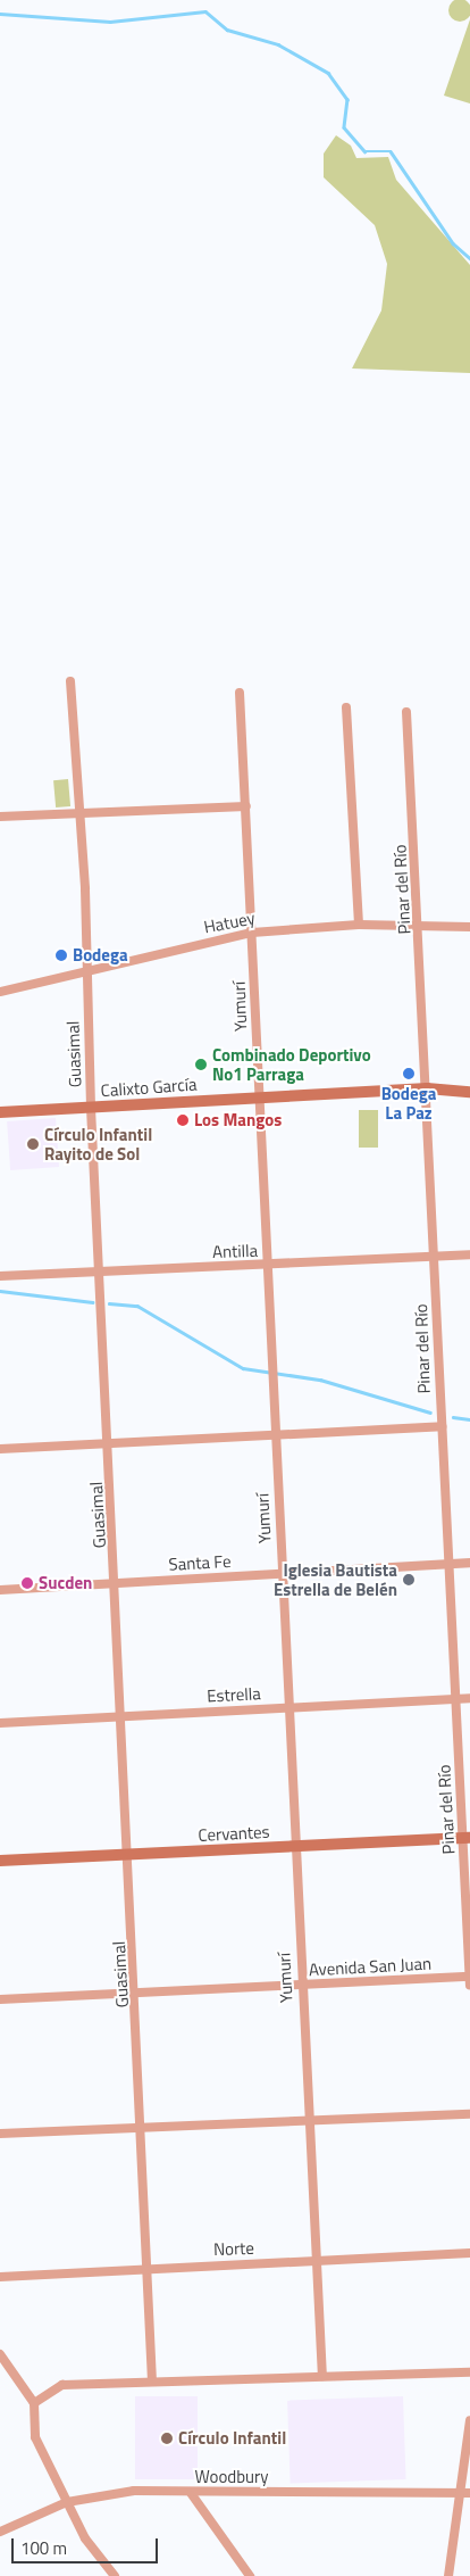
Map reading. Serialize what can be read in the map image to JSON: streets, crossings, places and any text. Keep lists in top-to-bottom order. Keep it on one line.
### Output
{"streets":{"main road":["Calixto García","Cervantes"],"street":["Pinar del Río","Hatuey","Yumurí","Guasimal","Antilla","Santa Fe","Estrella","Avenida San Juan","Norte","Woodbury"]},"crossings":[["Pinar del Río","Hatuey"],["Pinar del Río","Calixto García"],["Pinar del Río","Antilla"],["Pinar del Río","Santa Fe"],["Pinar del Río","Estrella"],["Pinar del Río","Cervantes"],["Pinar del Río","Avenida San Juan"],["Hatuey","Yumurí"],["Hatuey","Guasimal"],["Yumurí","Calixto García"],["Yumurí","Antilla"],["Yumurí","Santa Fe"],["Yumurí","Estrella"],["Yumurí","Cervantes"],["Yumurí","Avenida San Juan"],["Yumurí","Norte"],["Guasimal","Calixto García"],["Guasimal","Antilla"],["Guasimal","Santa Fe"],["Guasimal","Estrella"],["Guasimal","Cervantes"],["Guasimal","Avenida San Juan"],["Guasimal","Norte"]],"places":["Bodega","Combinado Deportivo No1 Parraga","Bodega La Paz","Los Mangos","Círculo Infantil Rayito de Sol","Iglesia Bautista Estrella de Belén","Sucden","Círculo Infantil"],"scale_bar":"100 m"}
